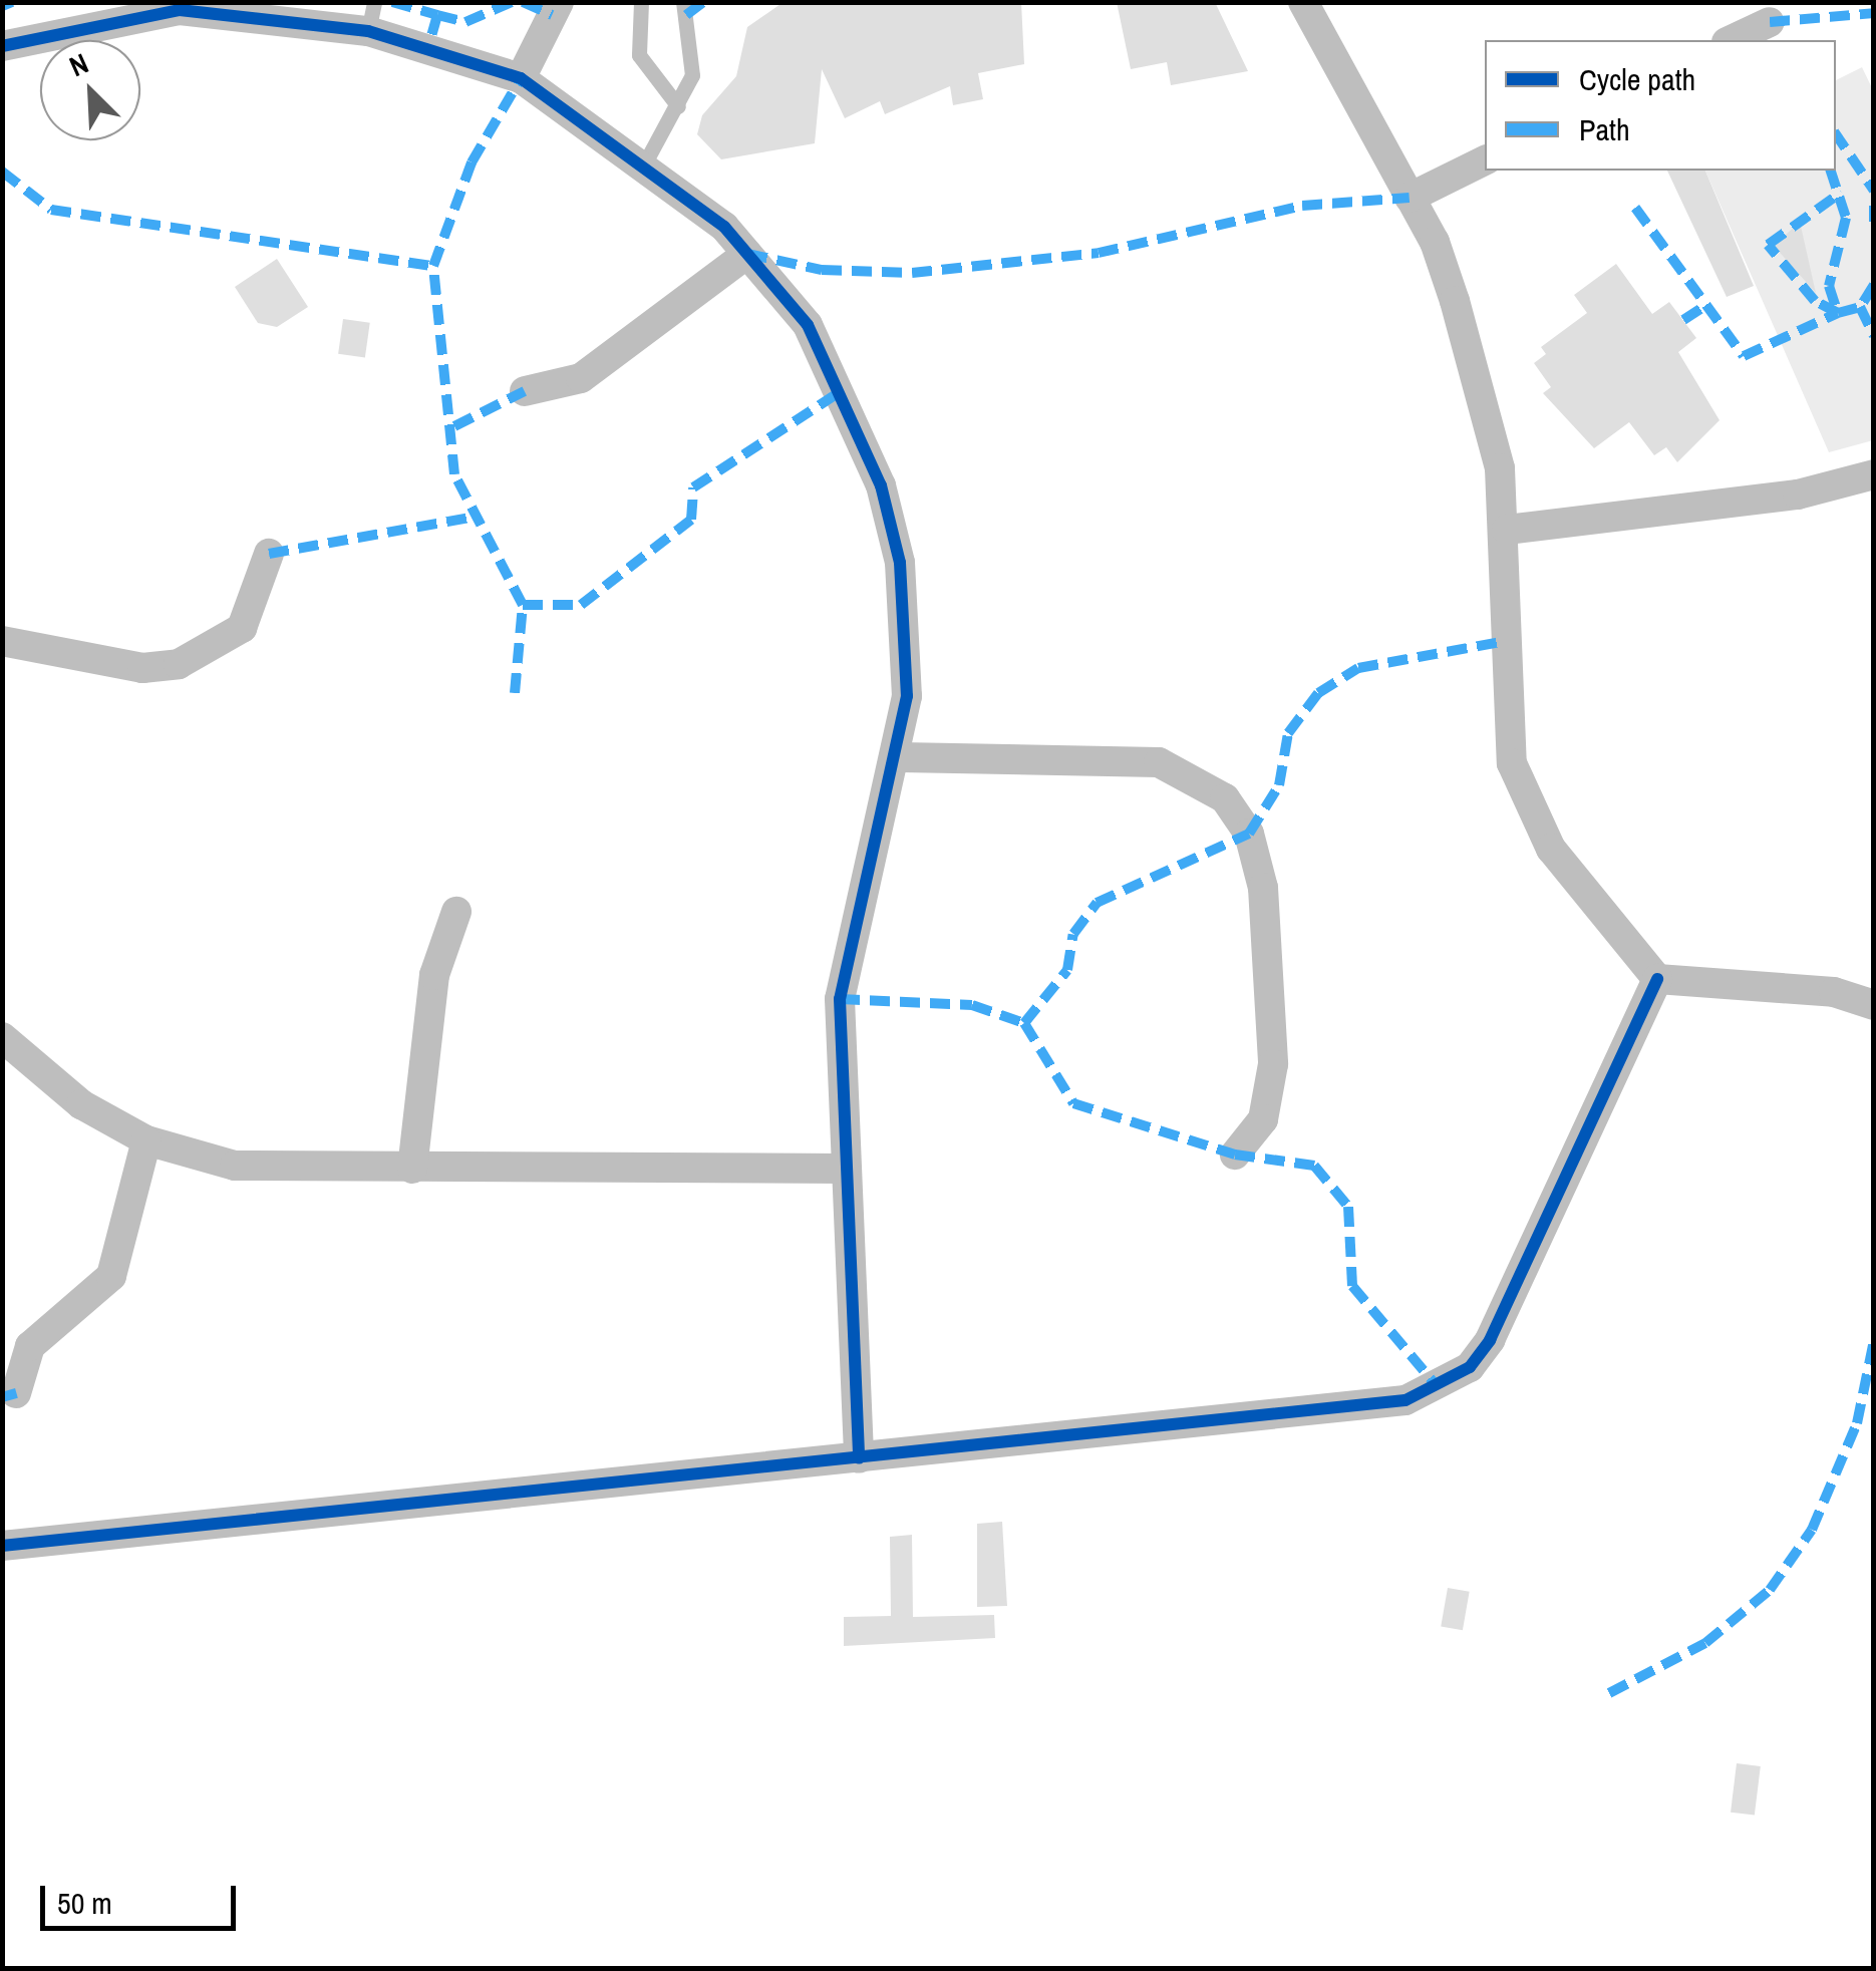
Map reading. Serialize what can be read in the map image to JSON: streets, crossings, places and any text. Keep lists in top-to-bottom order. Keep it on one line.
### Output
{"legend":["Cycle path","Path"],"scale_bar":"50 m","north":"top left"}
